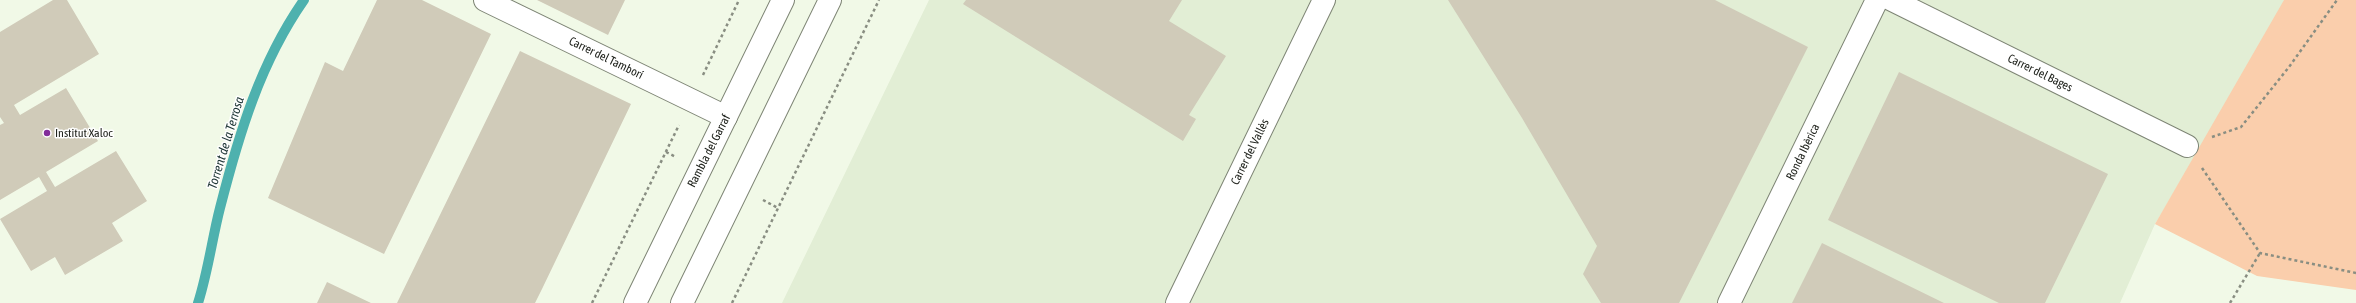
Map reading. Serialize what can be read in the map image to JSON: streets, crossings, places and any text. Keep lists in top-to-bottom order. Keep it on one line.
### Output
{"streets":{"street":["Carrer del Tamborí","Carrer del Bages","Rambla del Garraf","Carrer del Vallès","Ronda Ibèrica"]},"crossings":[["Carrer del Tamborí","Rambla del Garraf"]],"water":["Torrent de la Terrosa"],"places":["Institut Xaloc"]}
